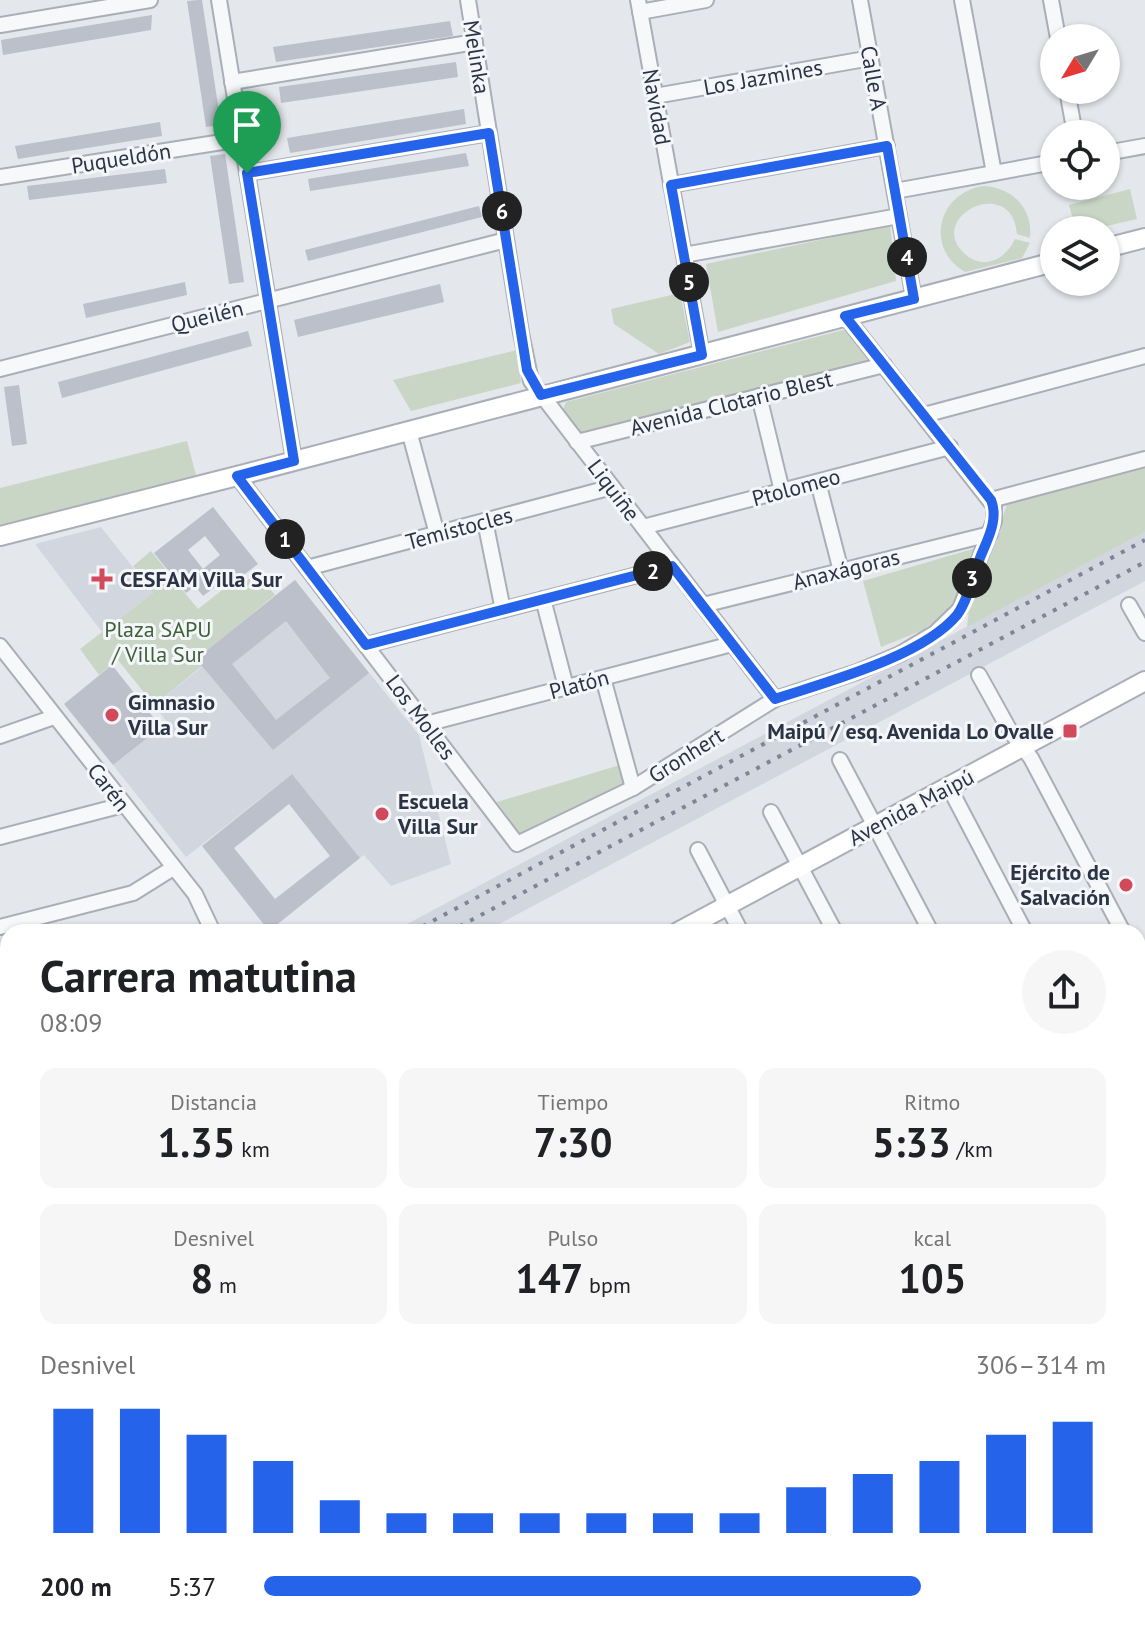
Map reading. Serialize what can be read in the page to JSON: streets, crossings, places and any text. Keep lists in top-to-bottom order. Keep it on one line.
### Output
{"streets":{"main road":["Avenida Maipú"],"street":["Melinka","Los Jazmines","Calle A","Navidad","Puqueldón","Queilén","Avenida Clotario Blest","Ptolomeo","Liquiñe","Temístocles","Anaxágoras","Platón","Los Molles","Gronhert","Carén"]},"crossings":[["Melinka","Queilén"],["Melinka","Liquiñe"],["Los Jazmines","Calle A"],["Los Jazmines","Navidad"],["Avenida Clotario Blest","Liquiñe"],["Ptolomeo","Liquiñe"],["Liquiñe","Temístocles"],["Liquiñe","Anaxágoras"],["Liquiñe","Platón"],["Liquiñe","Gronhert"],["Temístocles","Los Molles"],["Anaxágoras","Gronhert"],["Platón","Los Molles"],["Los Molles","Gronhert"]],"parks":["Plaza SAPU / Villa Sur"],"places":{"health":["CESFAM Villa Sur"],"other":["Gimnasio Villa Sur","Escuela Villa Sur","Ejército de Salvación"],"transit":["Maipú / esq. Avenida Lo Ovalle"]},"north":"bottom left","page":{"pins":["6","4","5","1","2","3"],"heading":["Carrera matutina","08:09"],"stats":[["Distancia","1.35 km"],["Tiempo","7:30"],["Ritmo","5:33 /km"],["Desnivel","8 m"],["Pulso","147 bpm"],["kcal","105"]],"chart":["Desnivel","306–314 m"],"list":[{"name":"200 m","note":"5:37"}]}}
